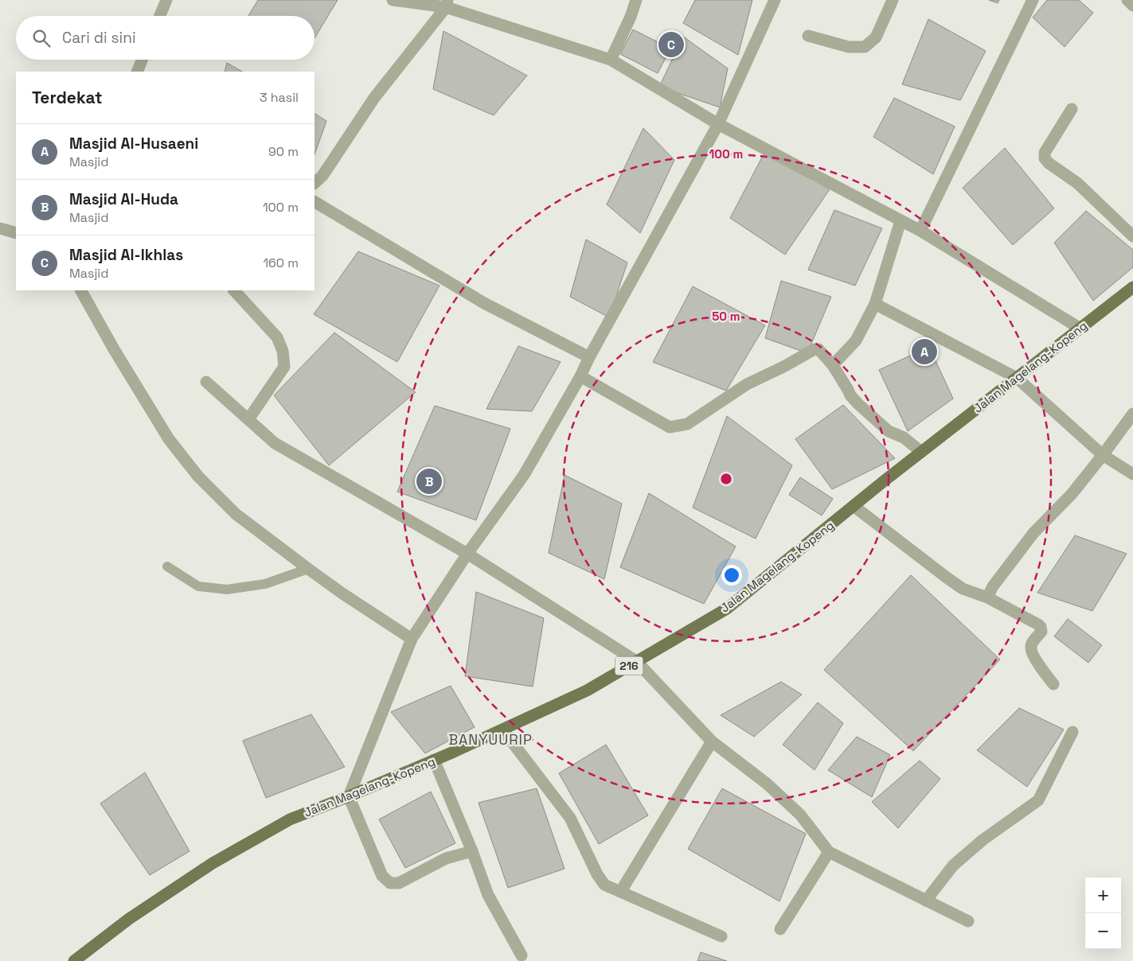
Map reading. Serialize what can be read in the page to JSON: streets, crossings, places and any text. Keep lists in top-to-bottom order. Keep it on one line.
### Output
{"streets":{"main road":["Jalan Magelang-Kopeng","216"]},"districts":["BANYUURIP"],"page":{"search":"Cari di sini","pins":["C","A","B"],"heading":["Terdekat","3 hasil"],"list":[{"mark":"A","name":"Masjid Al-Husaeni","note":"Masjid","value":"90 m"},{"mark":"B","name":"Masjid Al-Huda","note":"Masjid","value":"100 m"},{"mark":"C","name":"Masjid Al-Ikhlas","note":"Masjid","value":"160 m"}],"map_buttons":["+","−"]},"rings":["100 m","50 m"]}
